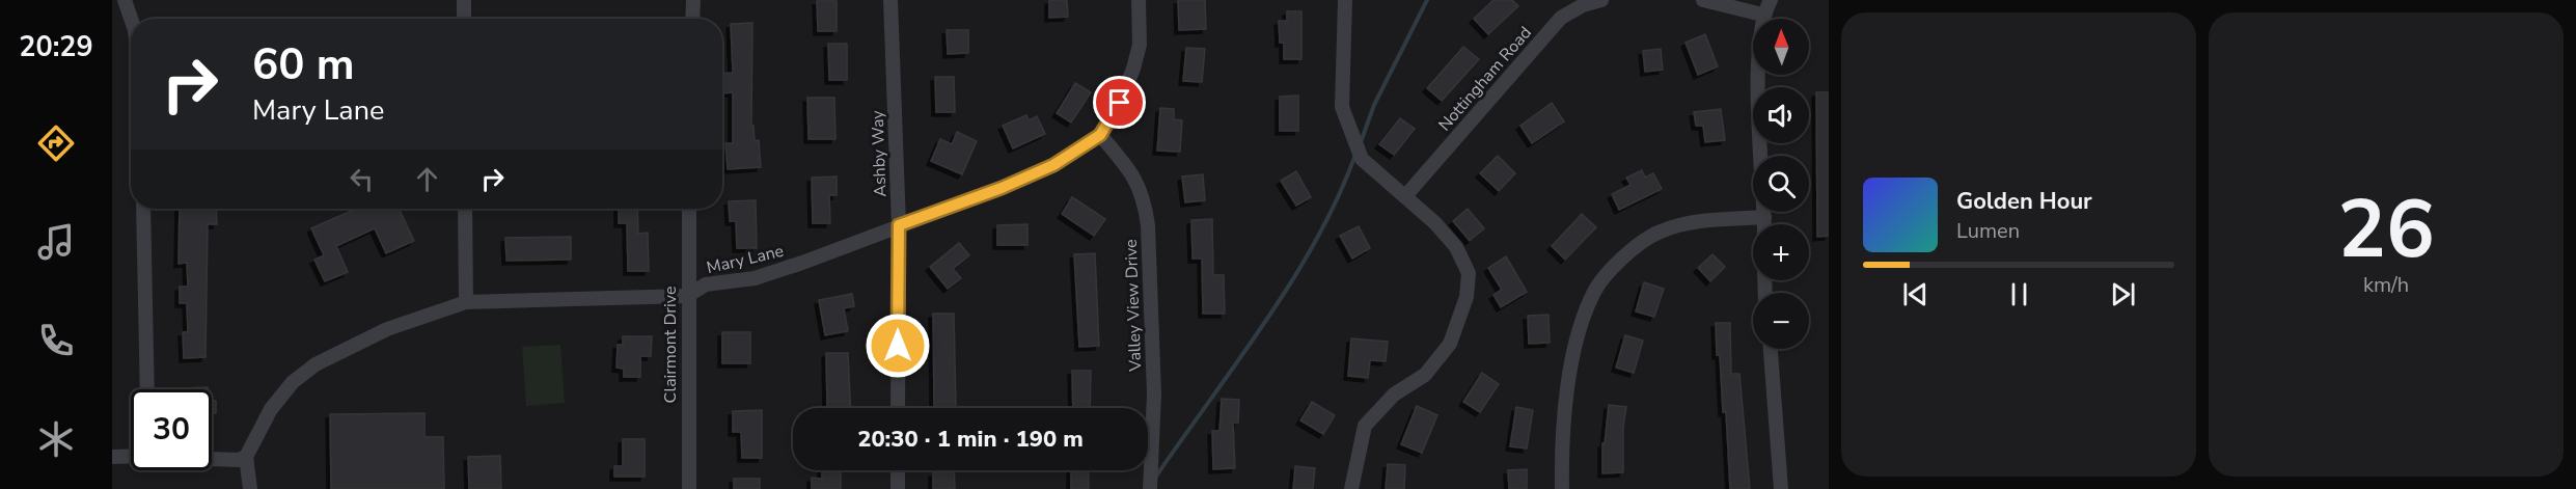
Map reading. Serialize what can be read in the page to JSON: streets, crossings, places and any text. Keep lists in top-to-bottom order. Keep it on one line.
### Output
{"streets":{"street":["Nottingham Road","Ashby Way","Mary Lane","Valley View Drive","Clairmont Drive"]},"crossings":[["Ashby Way","Mary Lane"],["Mary Lane","Valley View Drive"],["Mary Lane","Clairmont Drive"]],"north":"top","page":{"tabs":"20:29","tile":["26","km/h"],"map_buttons":["+","−"],"turn":["60 m","Mary Lane"],"song":["Golden Hour","Lumen"],"limit":"30","trip":"20:30 · 1 min · 190 m"}}
